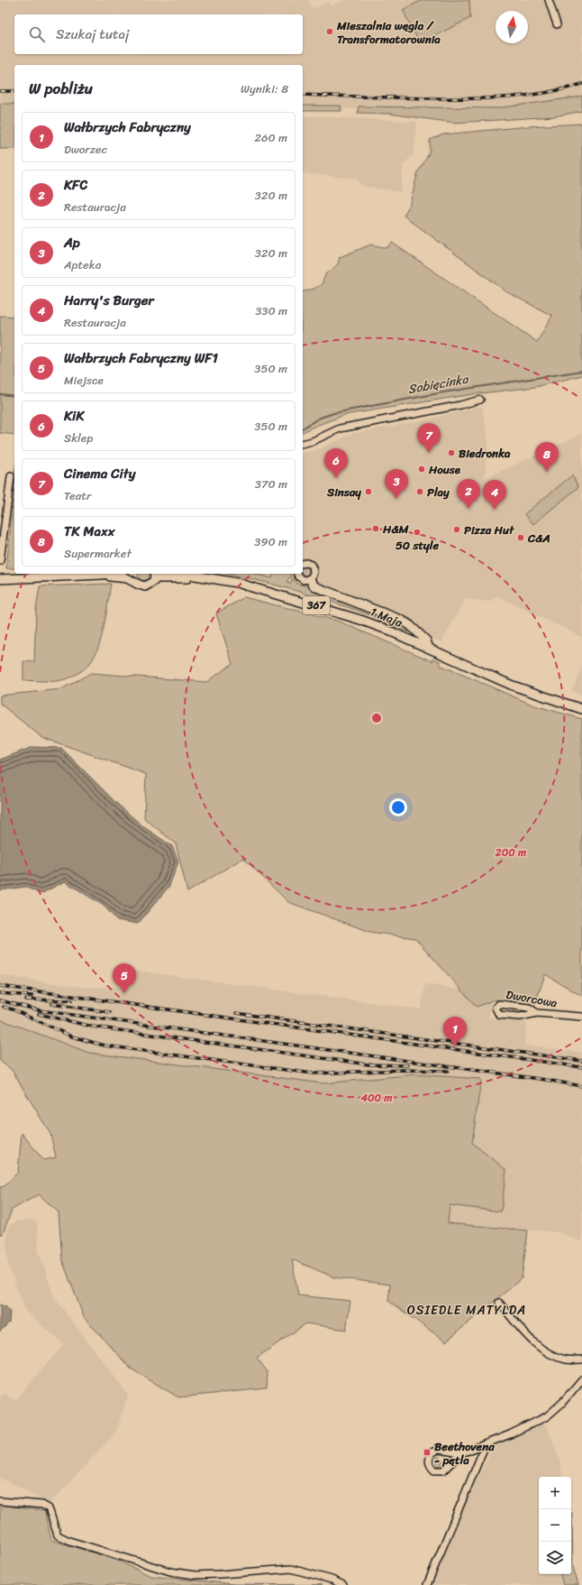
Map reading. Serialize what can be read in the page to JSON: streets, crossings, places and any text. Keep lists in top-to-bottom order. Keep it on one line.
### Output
{"streets":{"main road":["367","1 Maja"],"street":["Dworcowa"]},"crossings":[["367","1 Maja"]],"districts":["OSIEDLE MATYLDA"],"water":["Sobięcinka"],"places":{"other":["Mieszalnia węgla / Transformatorownia","Biedronka","House","Sinsay","Play","H&M","Pizza Hut","50 style","C&A"],"transit":["Beethovena - pętla"]},"north":"top","page":{"search":"Szukaj tutaj","heading":["W pobliżu","Wyniki: 8"],"list":[{"mark":"1","name":"Wałbrzych Fabryczny","note":"Dworzec","value":"260 m"},{"mark":"2","name":"KFC","note":"Restauracja","value":"320 m"},{"mark":"3","name":"Ap","note":"Apteka","value":"320 m"},{"mark":"4","name":"Harry's Burger","note":"Restauracja","value":"330 m"},{"mark":"5","name":"Wałbrzych Fabryczny WF1","note":"Miejsce","value":"350 m"},{"mark":"6","name":"KiK","note":"Sklep","value":"350 m"},{"mark":"7","name":"Cinema City","note":"Teatr","value":"370 m"},{"mark":"8","name":"TK Maxx","note":"Supermarket","value":"390 m"}],"pins":["7","8","6","3","2","4","5","1"],"map_buttons":["+","−"]},"rings":["200 m","400 m"]}
